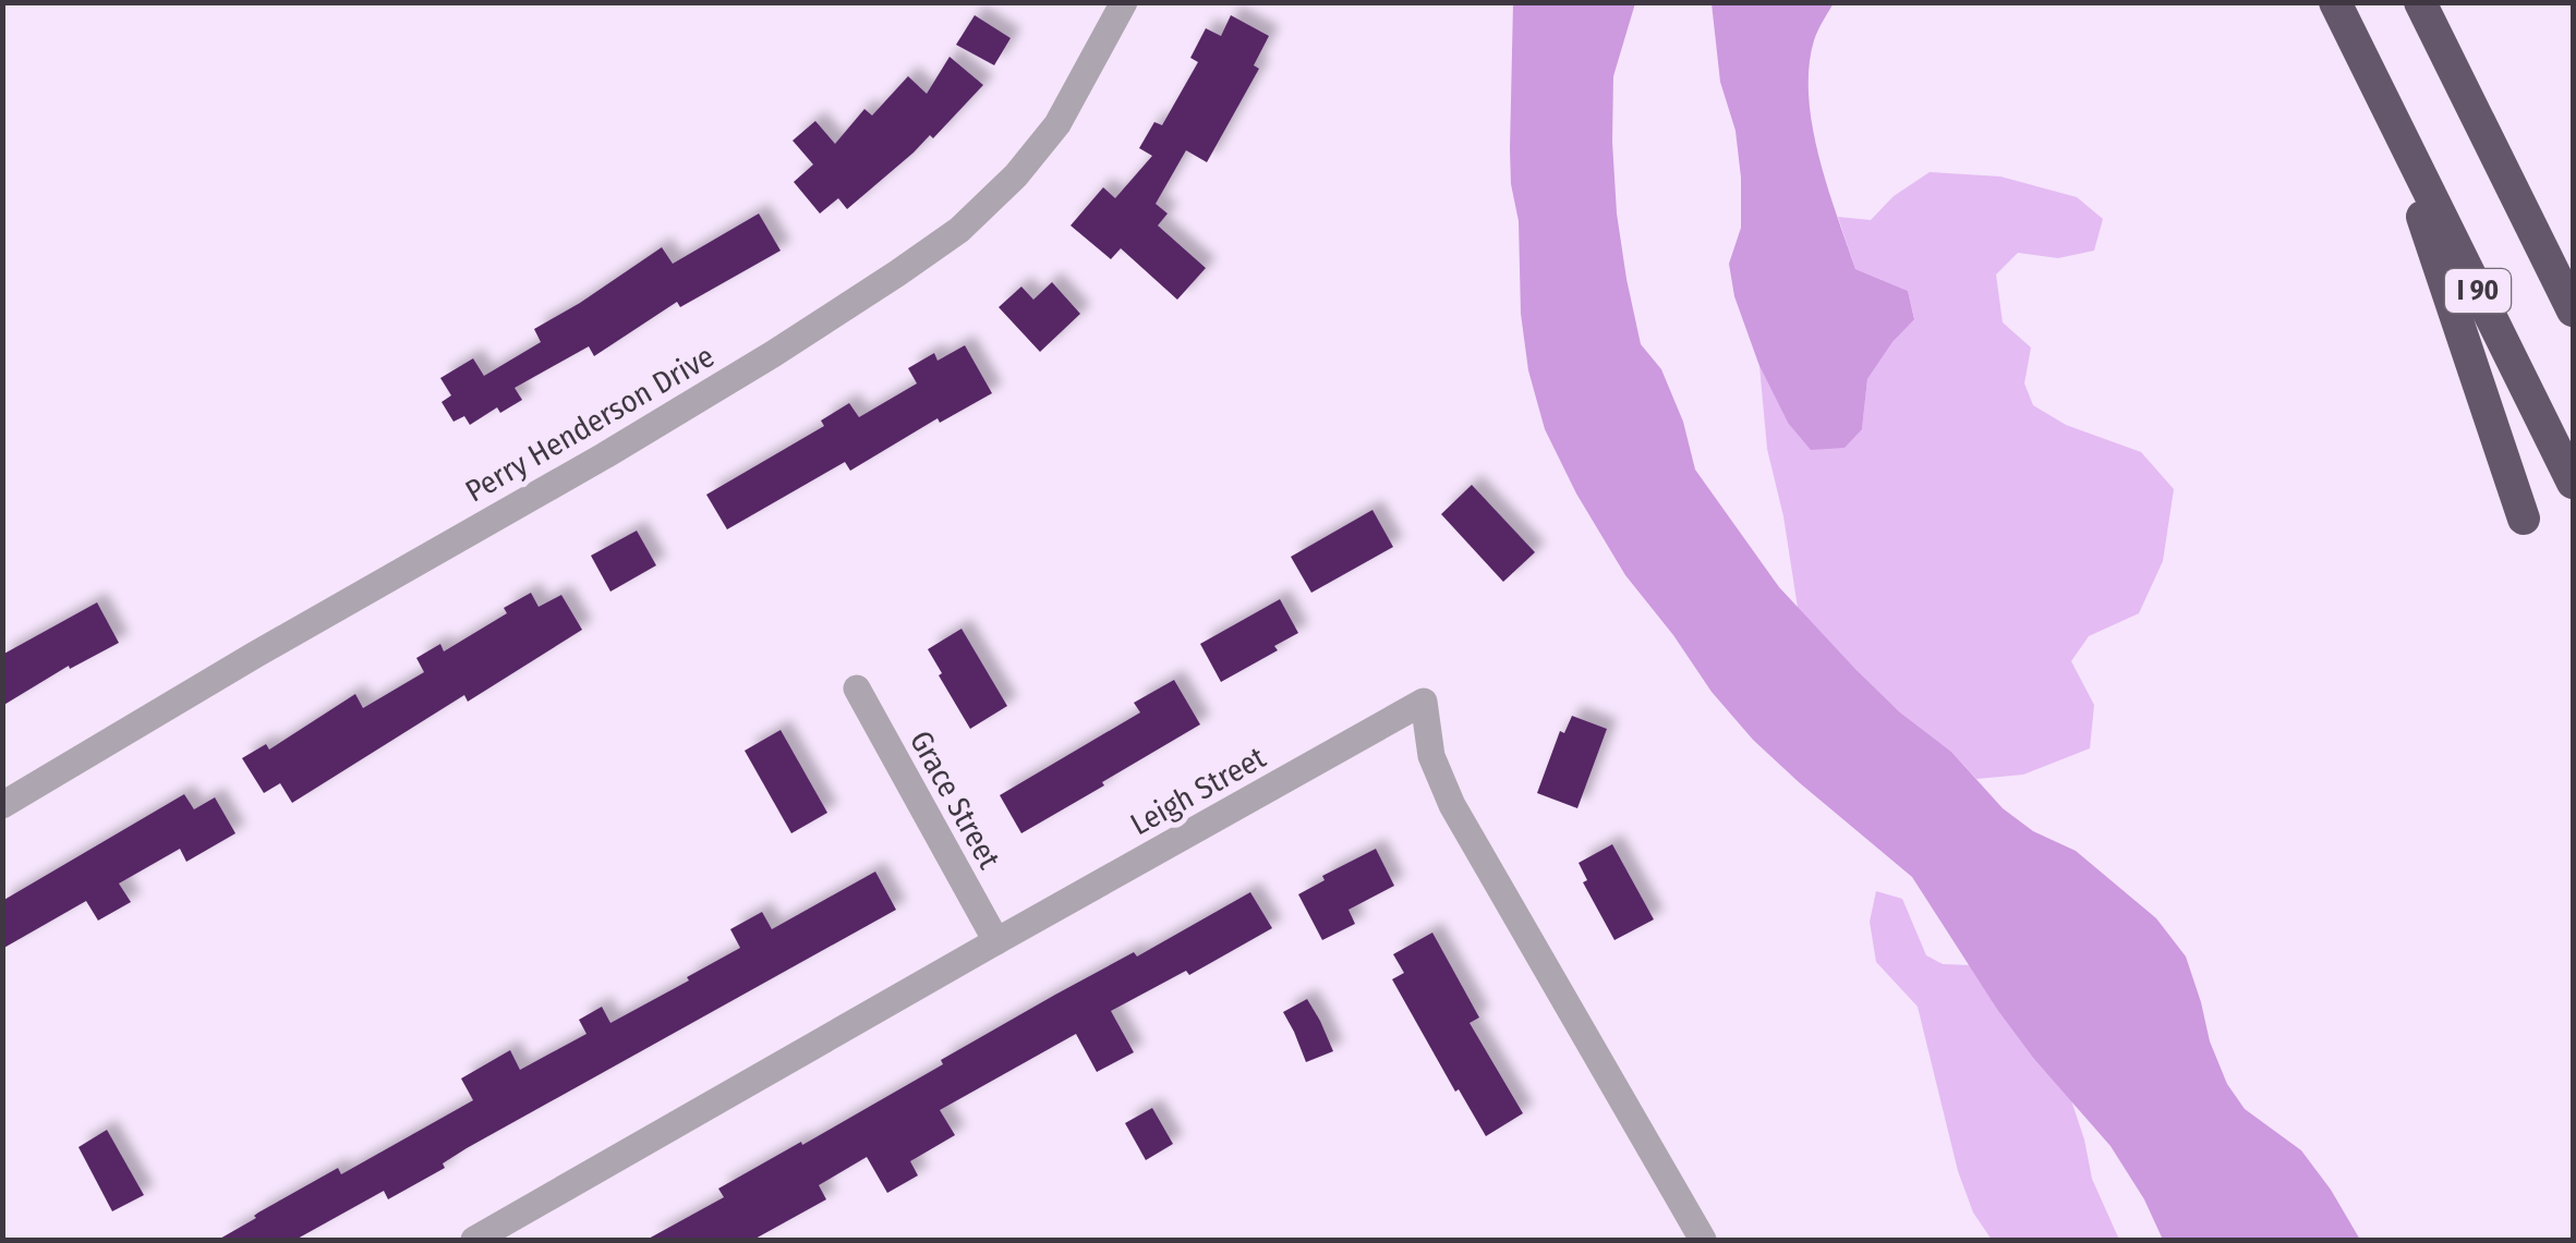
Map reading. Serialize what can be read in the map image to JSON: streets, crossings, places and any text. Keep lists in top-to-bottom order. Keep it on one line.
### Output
{"streets":{"highway":["I 90"],"street":["Perry Henderson Drive","Leigh Street","Grace Street"]},"crossings":[["Leigh Street","Grace Street"]]}
